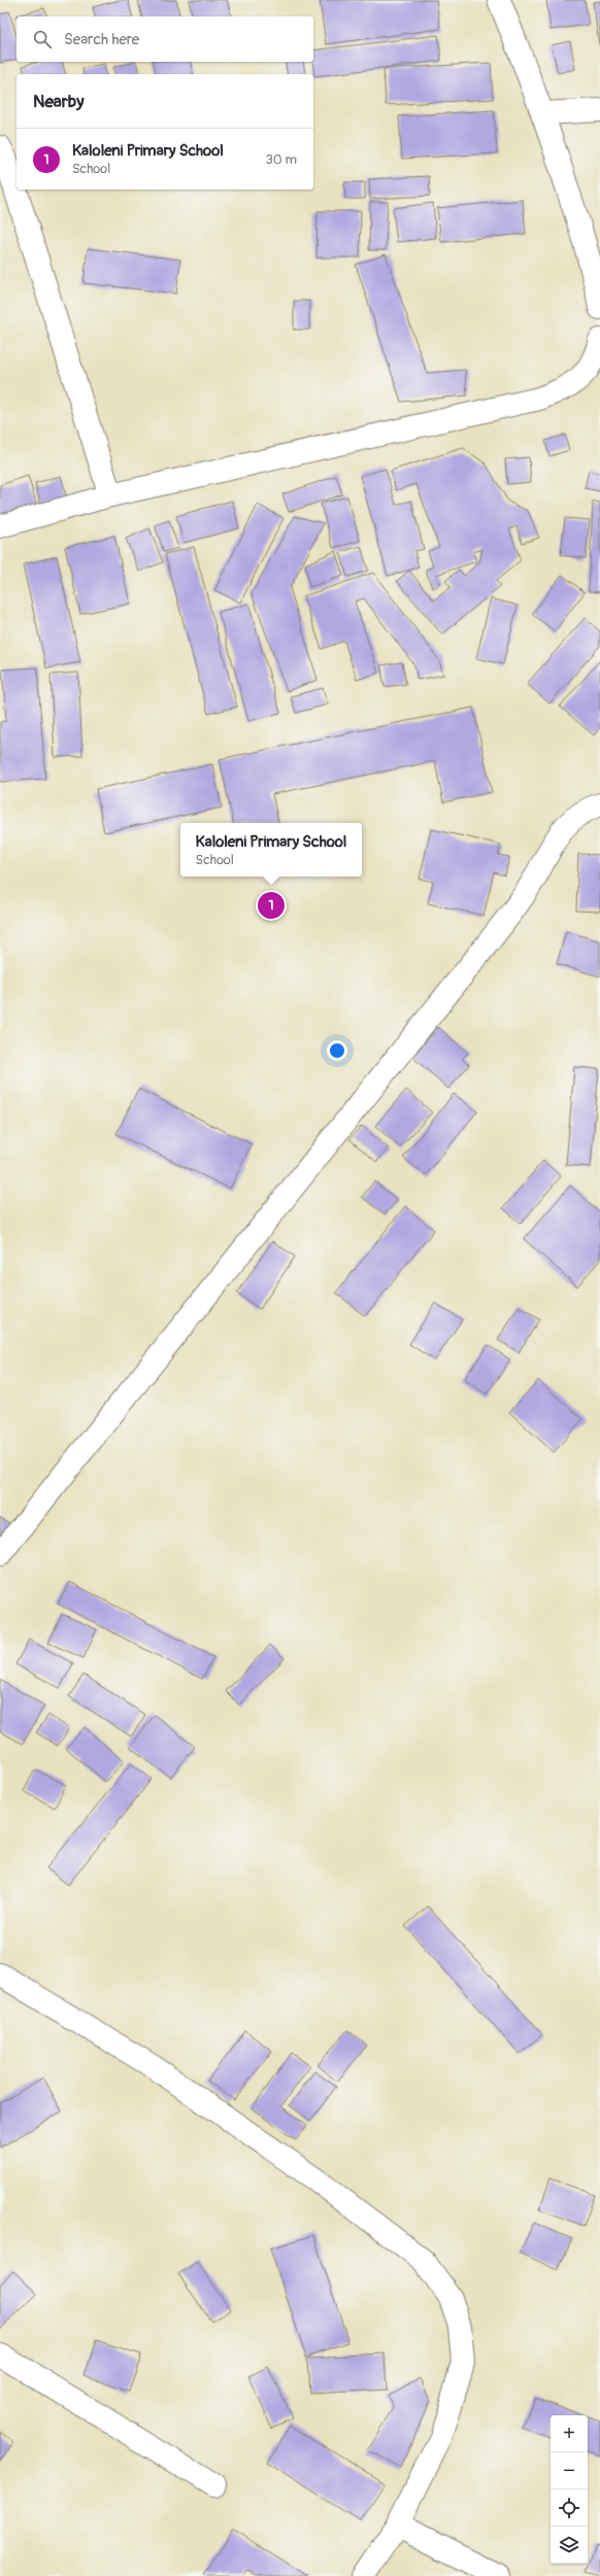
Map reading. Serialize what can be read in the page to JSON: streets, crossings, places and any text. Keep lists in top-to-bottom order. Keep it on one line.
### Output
{"page":{"search":"Search here","heading":"Nearby","list":[{"mark":"1","name":"Kaloleni Primary School","note":"School","value":"30 m"}],"popup":["Kaloleni Primary School","School"],"pins":"1","map_buttons":["+","−"]}}
